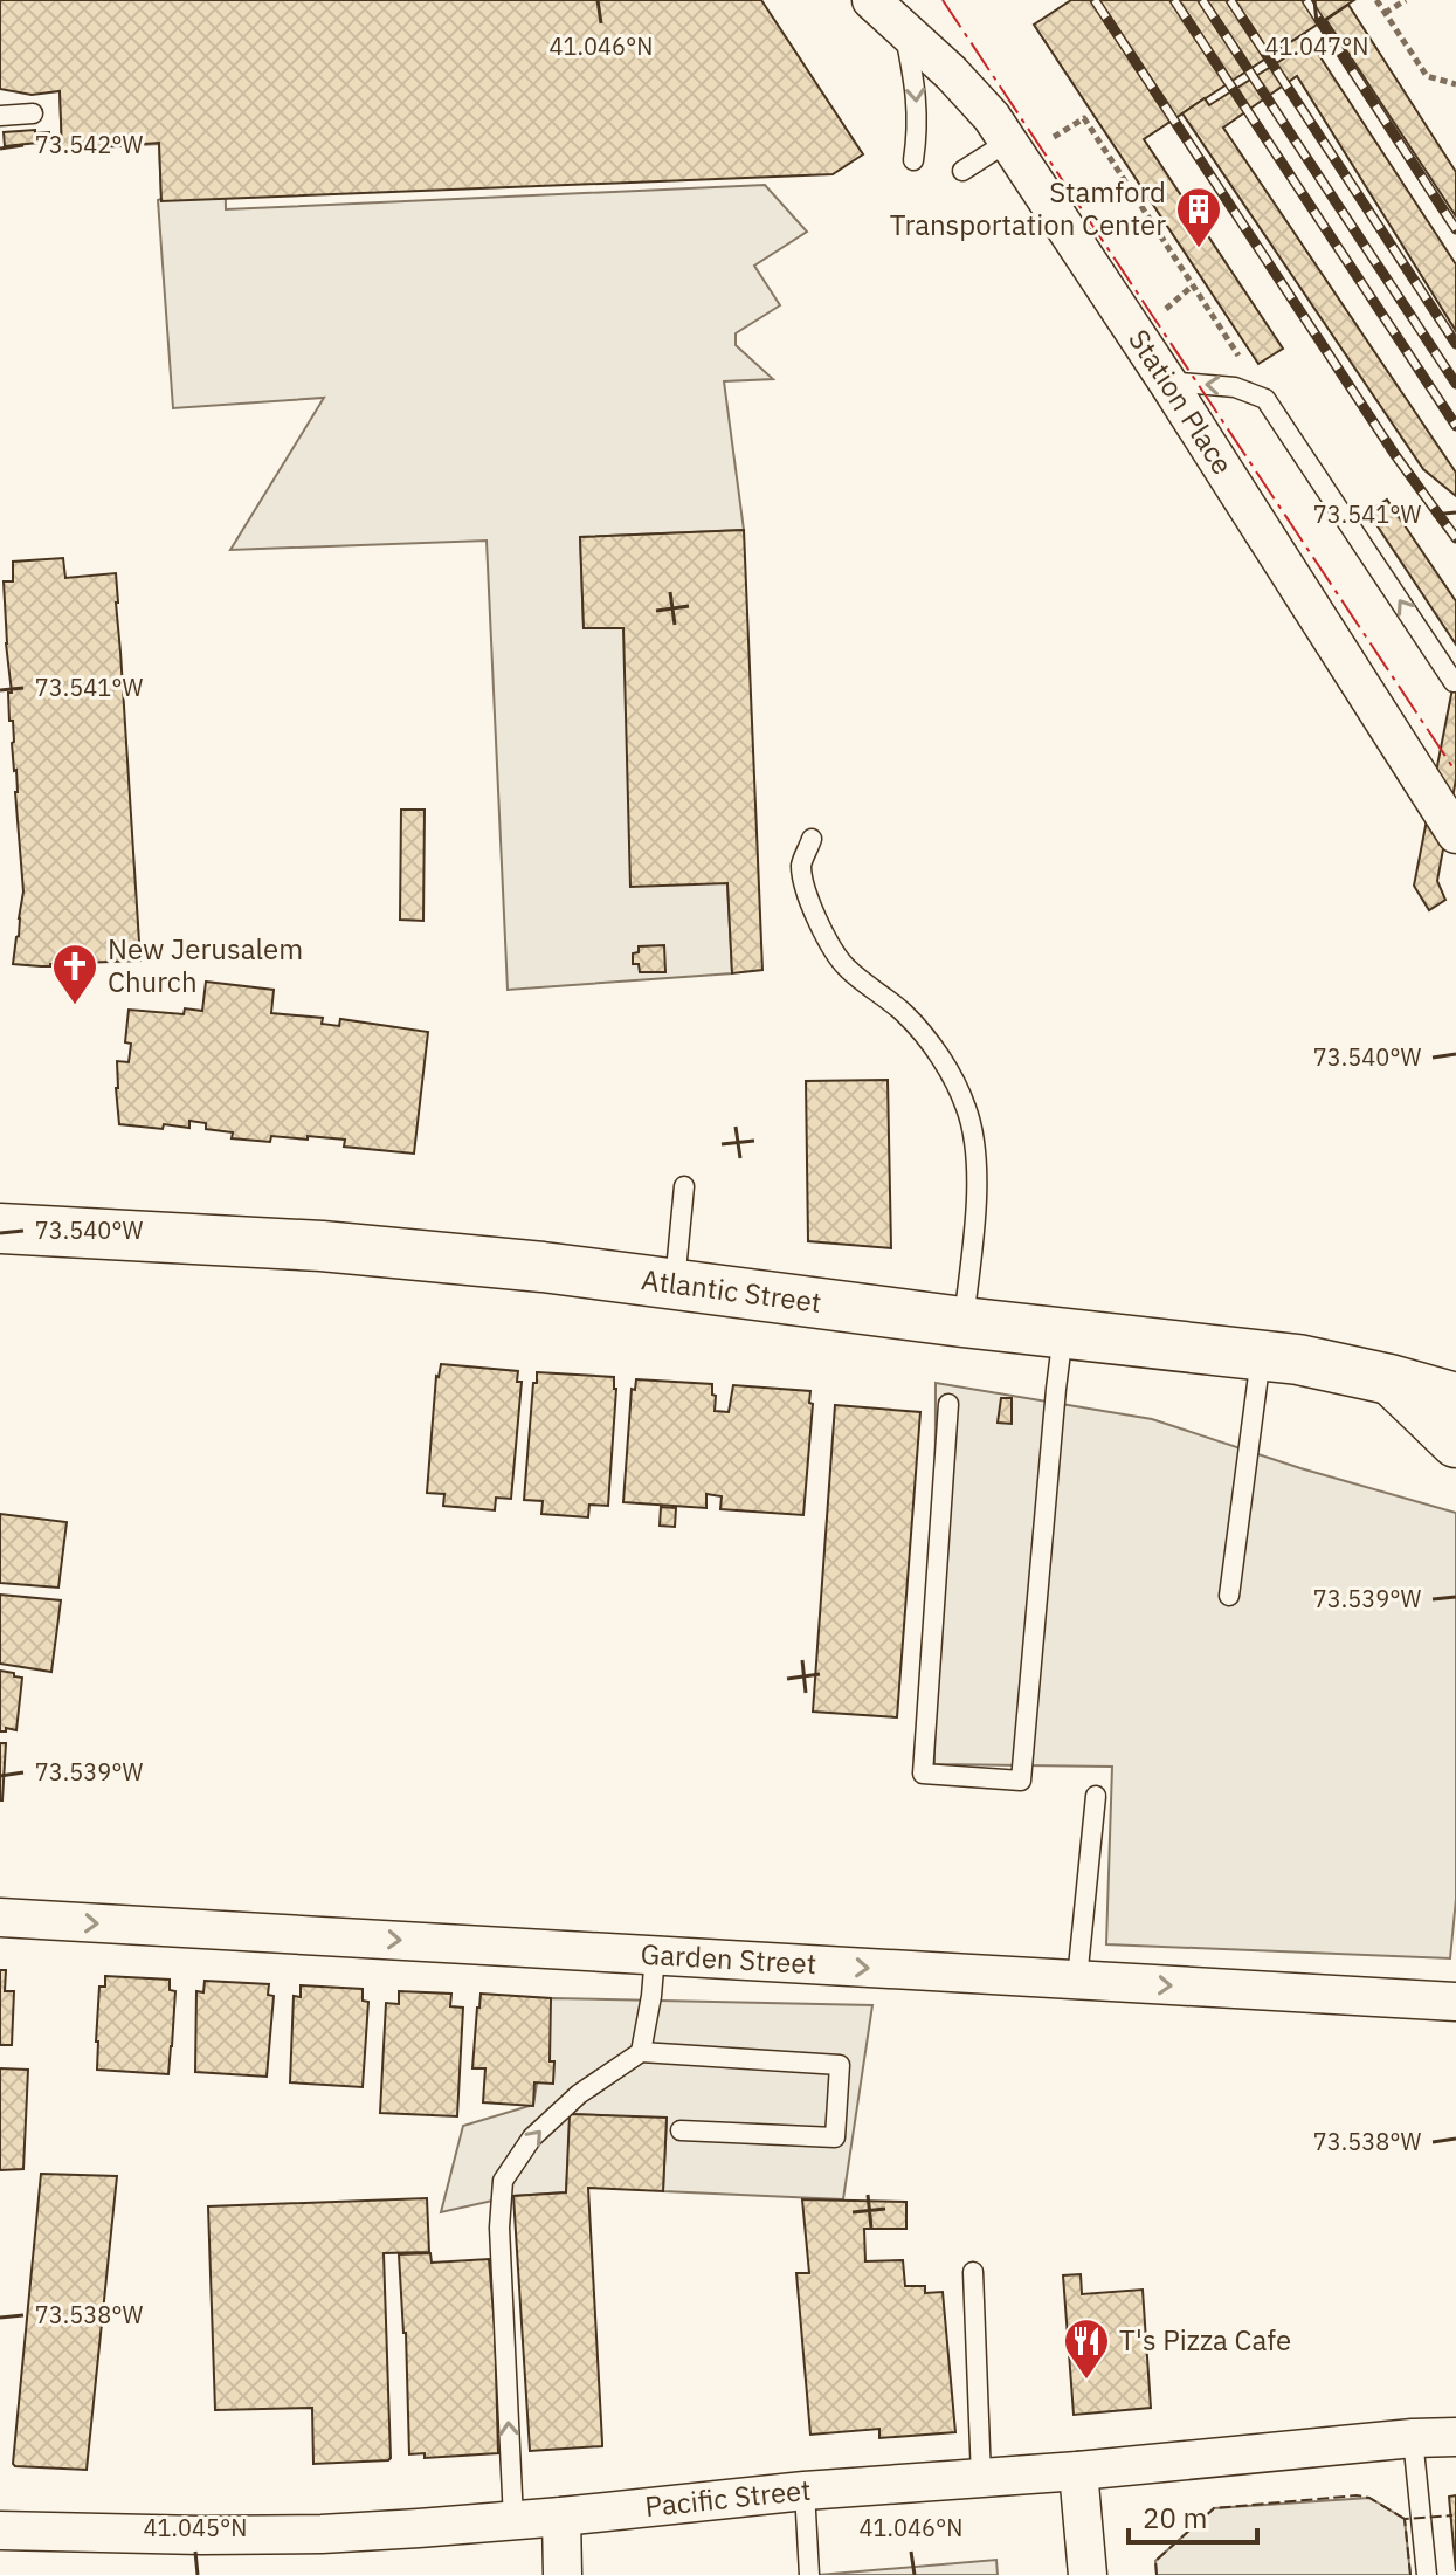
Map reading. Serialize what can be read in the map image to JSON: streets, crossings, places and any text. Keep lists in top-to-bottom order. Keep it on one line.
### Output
{"streets":{"street":["Station Place","Atlantic Street","Garden Street","Pacific Street"]},"one_way":["Garden Street"],"places":{"building":["Stamford Transportation Center"],"church":["New Jerusalem Church"],"restaurant":["T's Pizza Cafe"]},"scale_bar":"20 m","coordinates":["41.046°N","41.047°N","73.542°W","73.541°W","73.540°W","73.539°W","73.538°W","41.045°N"]}
